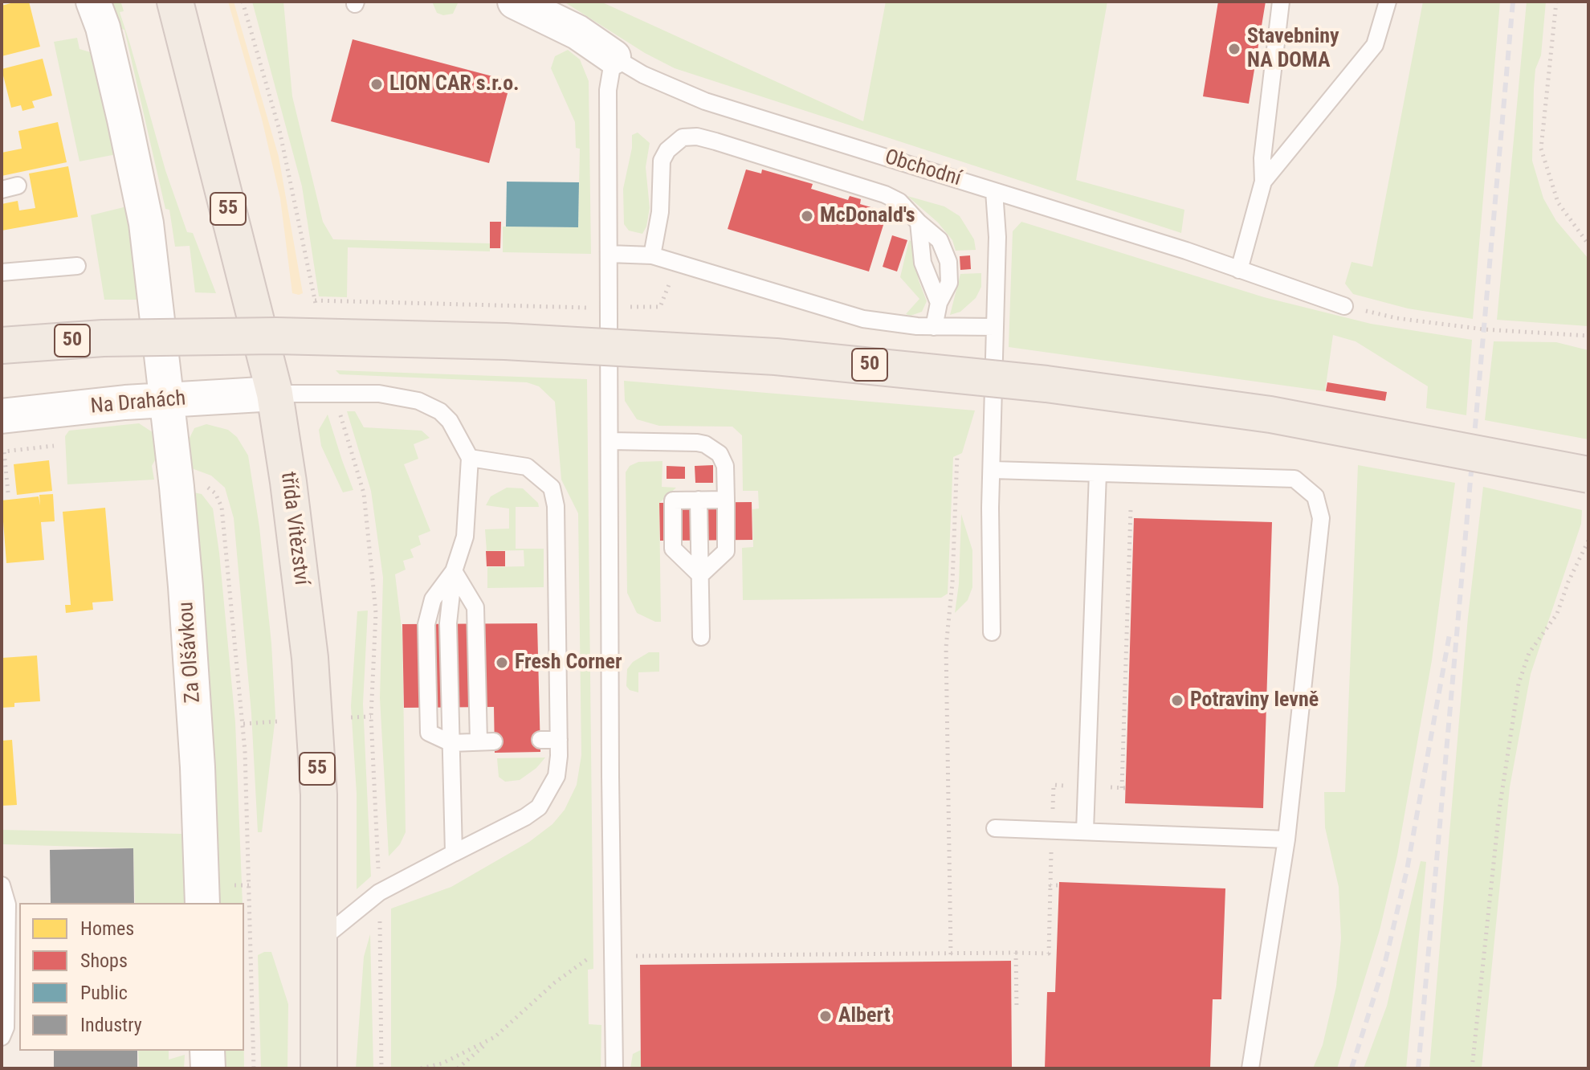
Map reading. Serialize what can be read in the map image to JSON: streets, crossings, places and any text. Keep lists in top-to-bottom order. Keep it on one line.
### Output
{"streets":{"main road":["55","50","třída Vítězství"],"street":["Obchodní","Na Drahách","Za Olšávkou"]},"crossings":[["Na Drahách","třída Vítězství"],["Na Drahách","Za Olšávkou"]],"places":["Stavebniny NA DOMA","LION CAR s.r.o.","McDonald's","Fresh Corner","Potraviny levně","Albert"],"legend":["Homes","Shops","Public","Industry"]}
